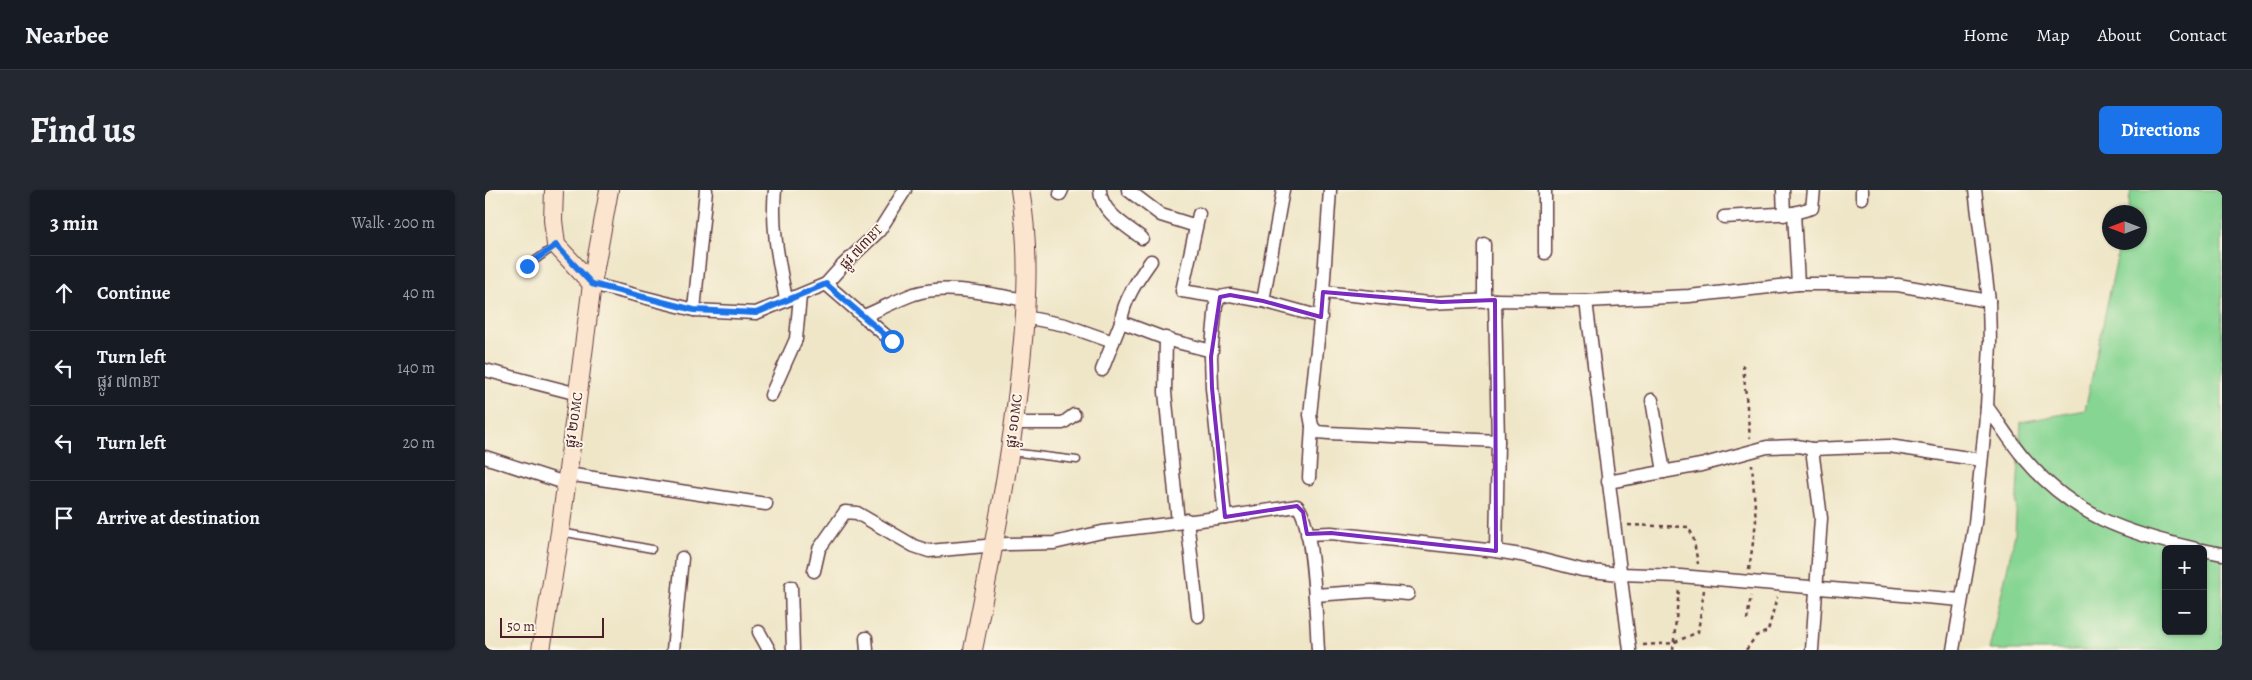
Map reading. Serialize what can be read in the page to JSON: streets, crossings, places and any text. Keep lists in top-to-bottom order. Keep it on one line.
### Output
{"streets":{"street":["ផ្លូវ ៧៣BT","ផ្លូវ ២០MC","ផ្លូវ ១០MC"]},"crossings":[["ផ្លូវ ៧៣BT","ផ្លូវ ២០MC"]],"scale_bar":"50 m","north":"left","page":{"header":"Nearbee","nav":["Home","Map","About","Contact"],"title":"Find us","buttons":"Directions","heading":["3 min","Walk · 200 m"],"list":[["Continue","40 m"],["Turn left","ផ្លូវ ៧៣BT","140 m"],["Turn left","20 m"],"Arrive at destination"],"map_buttons":["+","−"],"scale":"50 m"}}
